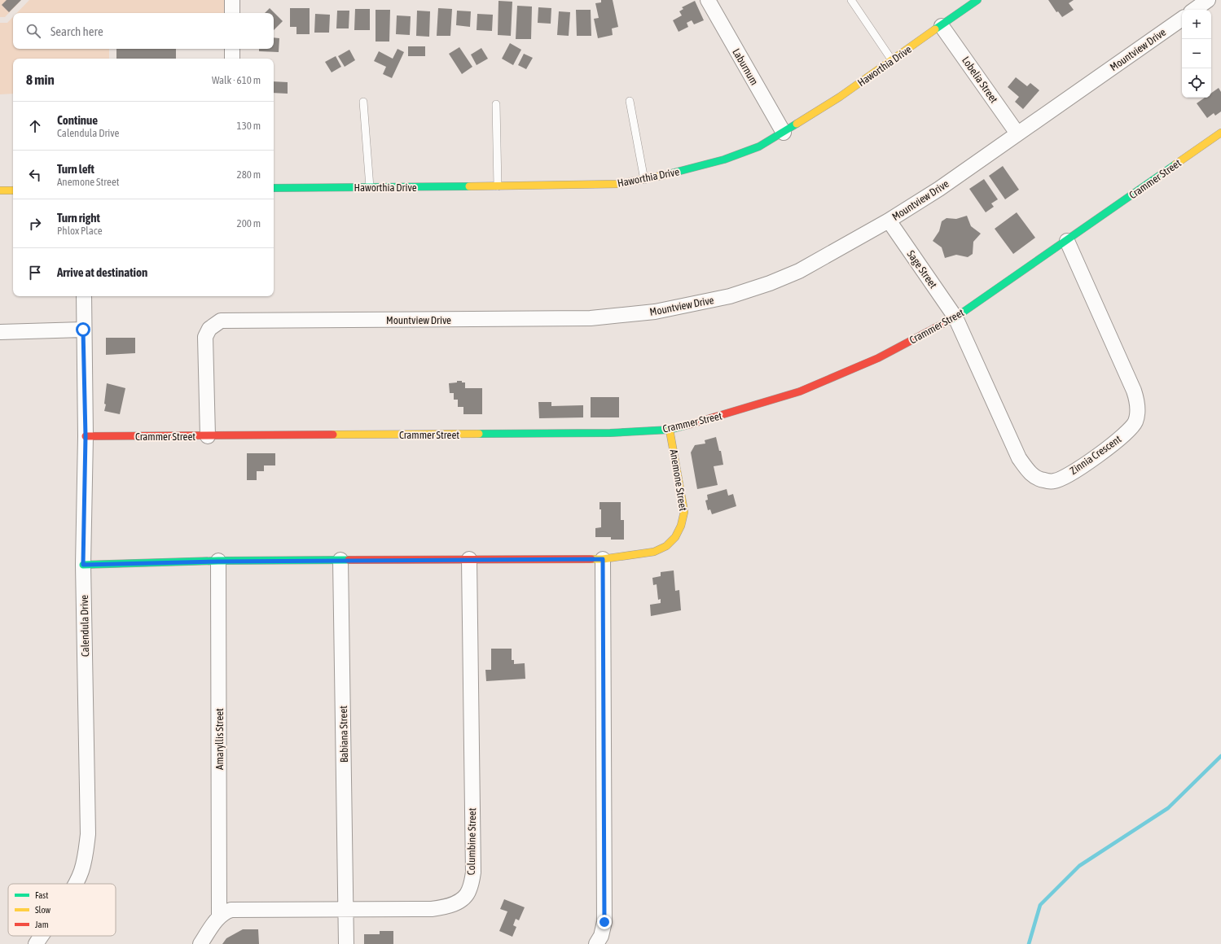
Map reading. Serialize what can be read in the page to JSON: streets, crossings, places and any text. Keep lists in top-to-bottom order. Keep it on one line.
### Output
{"streets":{"street":["Mountview Drive","Haworthia Drive","Laburnum","Lobelia Street","Crammer Street","Sage Street","Zinnia Crescent","Anemone Street","Calendula Drive","Babiana Street","Amaryllis Street","Columbine Street"]},"crossings":[["Mountview Drive","Lobelia Street"],["Mountview Drive","Crammer Street"],["Mountview Drive","Sage Street"],["Haworthia Drive","Laburnum"],["Haworthia Drive","Lobelia Street"],["Crammer Street","Sage Street"],["Crammer Street","Zinnia Crescent"],["Crammer Street","Anemone Street"],["Crammer Street","Calendula Drive"],["Sage Street","Zinnia Crescent"],["Anemone Street","Calendula Drive"],["Anemone Street","Babiana Street"],["Anemone Street","Amaryllis Street"],["Anemone Street","Columbine Street"],["Babiana Street","Columbine Street"],["Amaryllis Street","Columbine Street"]],"legend":["Fast","Slow","Jam"],"page":{"map_buttons":["+","−"],"search":"Search here","heading":["8 min","Walk · 610 m"],"list":[["Continue","Calendula Drive","130 m"],["Turn left","Anemone Street","280 m"],["Turn right","Phlox Place","200 m"],"Arrive at destination"]}}
